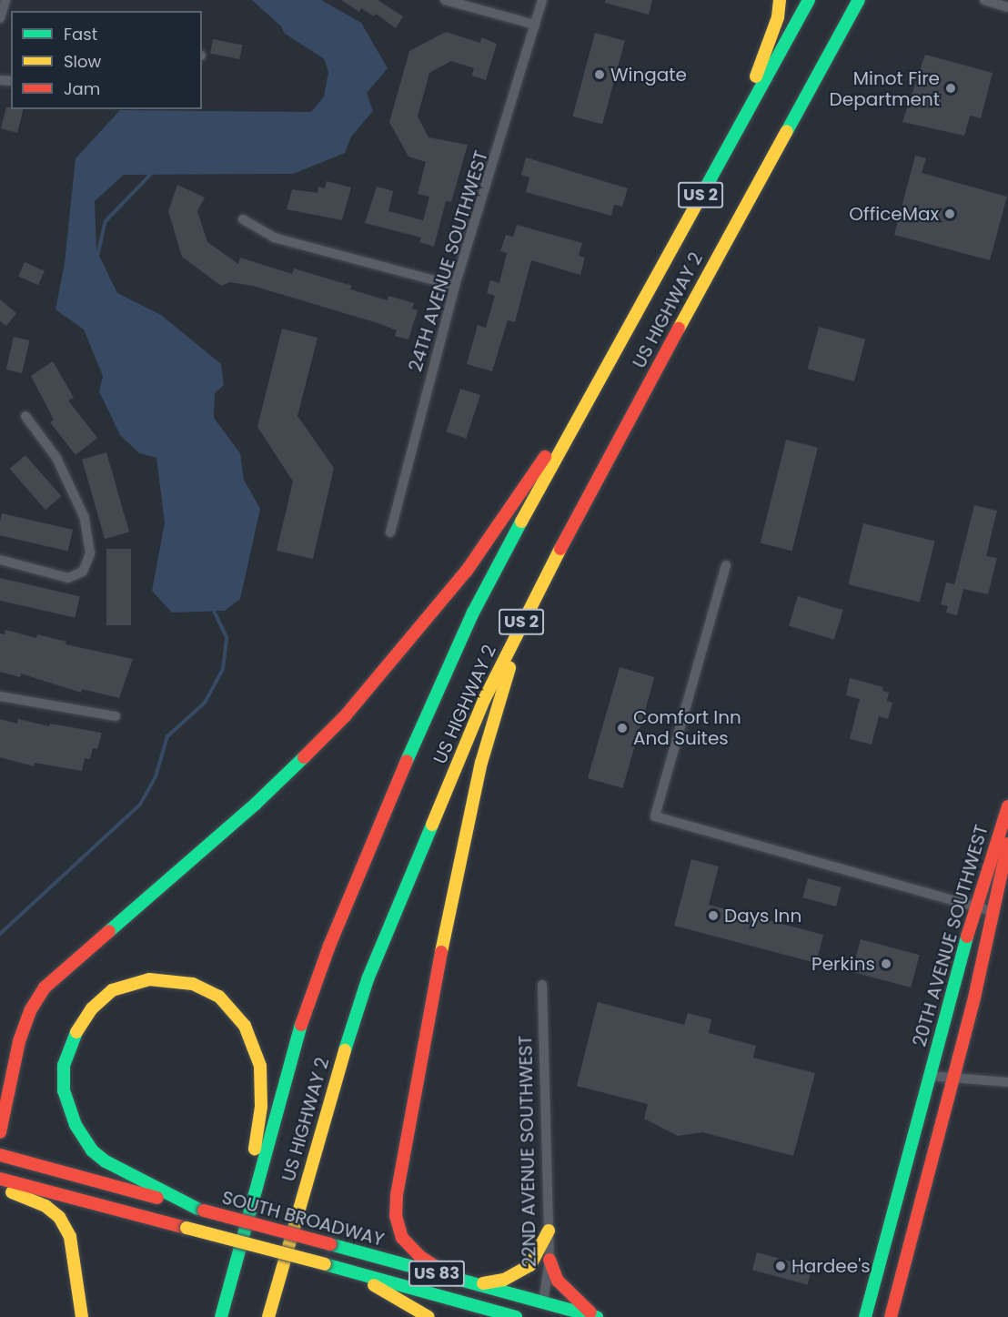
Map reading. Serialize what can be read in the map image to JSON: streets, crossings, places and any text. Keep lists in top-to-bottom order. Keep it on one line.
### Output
{"streets":{"main road":["US 2","US HIGHWAY 2","20TH AVENUE SOUTHWEST","22ND AVENUE SOUTHWEST","SOUTH BROADWAY","US 83"],"street":["24TH AVENUE SOUTHWEST"]},"crossings":[["22ND AVENUE SOUTHWEST","SOUTH BROADWAY"]],"places":["Wingate","Minot Fire Department","OfficeMax","Comfort Inn And Suites","Days Inn","Perkins","Hardee's"],"legend":["Fast","Slow","Jam"]}
